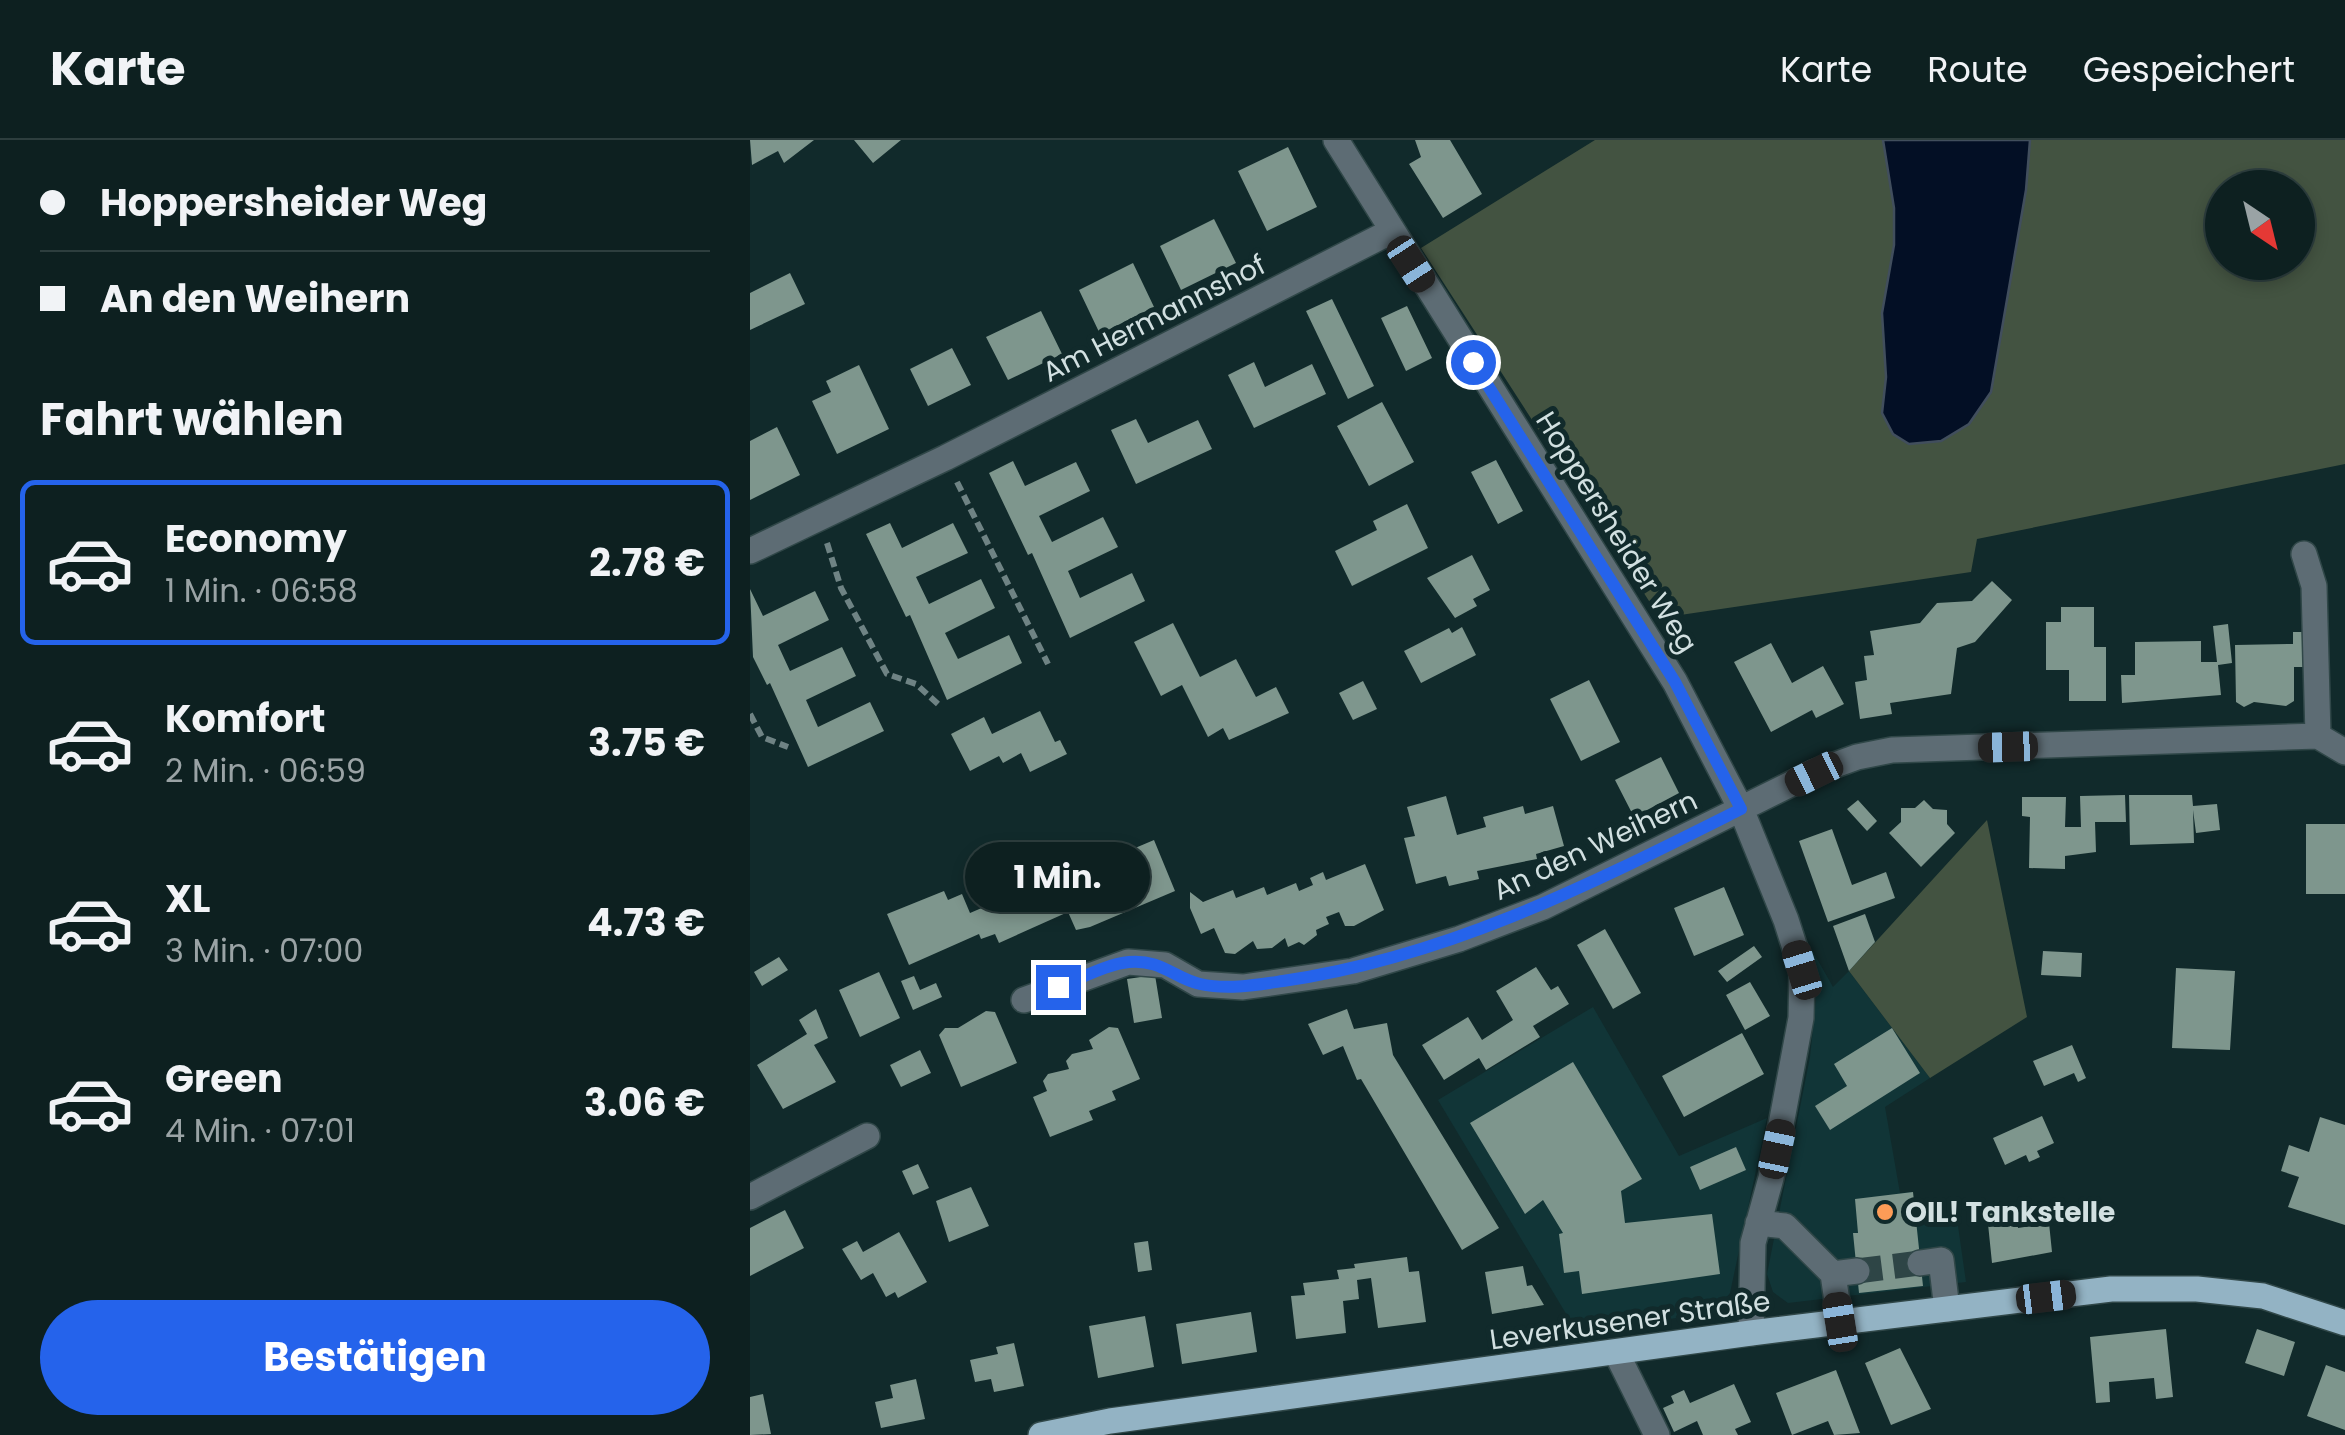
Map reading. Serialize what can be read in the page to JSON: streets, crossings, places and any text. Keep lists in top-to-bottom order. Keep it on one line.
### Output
{"streets":{"main road":["Leverkusener Straße"],"street":["Am Hermannshof","Hoppersheider Weg","An den Weihern"]},"crossings":[["Am Hermannshof","Hoppersheider Weg"],["Hoppersheider Weg","An den Weihern"],["Hoppersheider Weg","Leverkusener Straße"]],"places":["OIL! Tankstelle"],"north":"bottom right","page":{"header":"Karte","nav":["Karte","Route","Gespeichert"],"banner":["Hoppersheider Weg","An den Weihern"],"heading":"Fahrt wählen","list":[{"name":"Economy","note":"1 Min. · 06:58","value":"2.78 €"},{"name":"Komfort","note":"2 Min. · 06:59","value":"3.75 €"},{"name":"XL","note":"3 Min. · 07:00","value":"4.73 €"},{"name":"Green","note":"4 Min. · 07:01","value":"3.06 €"}],"bubble":"1 Min.","buttons":"Bestätigen"}}
